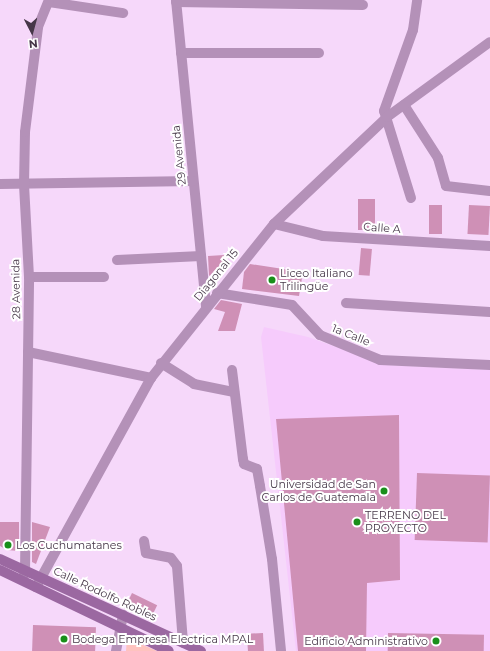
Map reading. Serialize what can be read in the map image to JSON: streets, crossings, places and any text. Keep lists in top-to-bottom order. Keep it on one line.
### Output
{"streets":{"main road":["Calle Rodolfo Robles"],"street":["29 Avenida","Calle A","Diagonal 15","28 Avenida","1a Calle"]},"crossings":[["29 Avenida","Diagonal 15"],["Calle A","Diagonal 15"],["Diagonal 15","1a Calle"],["Diagonal 15","Calle Rodolfo Robles"],["28 Avenida","Calle Rodolfo Robles"]],"places":["Liceo Italiano Trilingüe","Universidad de San Carlos de Guatemala","TERRENO DEL PROYECTO","Los Cuchumatanes","Bodega Empresa Electrica MPAL","Edificio Administrativo"],"north":"bottom"}
